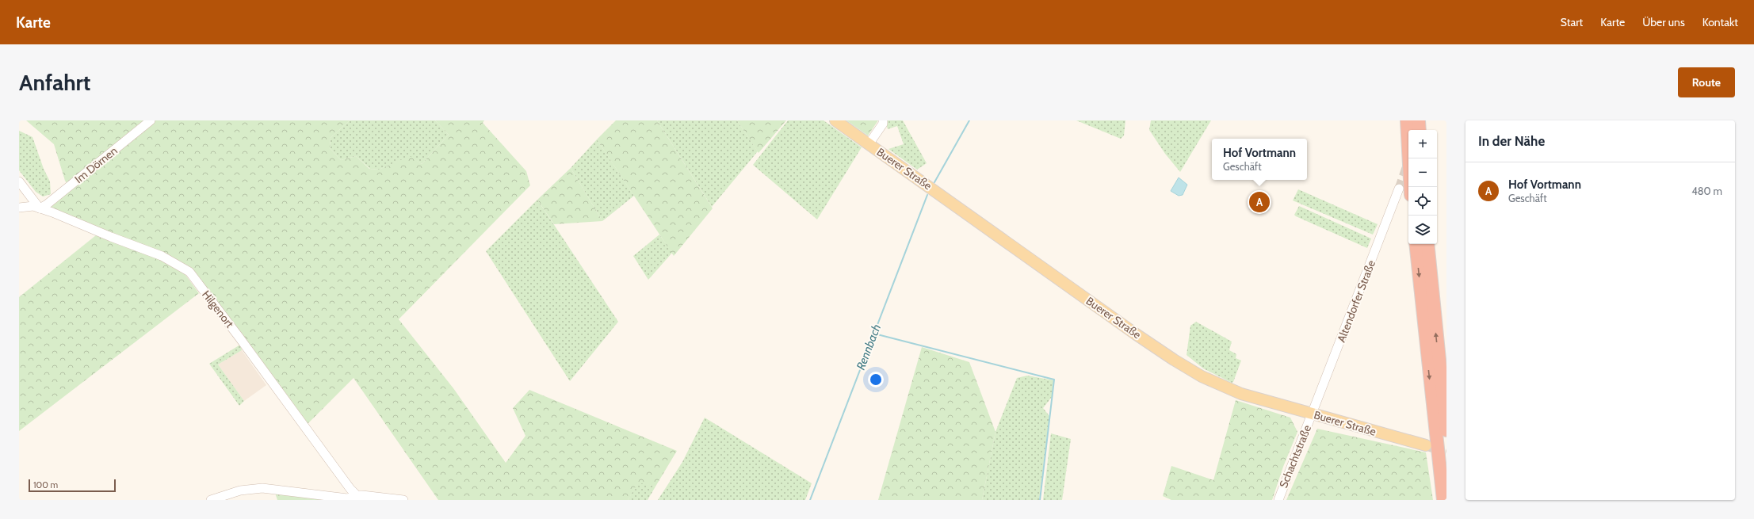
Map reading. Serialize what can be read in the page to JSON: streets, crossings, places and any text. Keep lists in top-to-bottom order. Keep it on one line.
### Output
{"streets":{"main road":["Buerer Straße"],"street":["Im Dörnen","Altendorfer Straße","Hilgenort","Schachtstraße"]},"crossings":[["Im Dörnen","Hilgenort"],["Buerer Straße","Altendorfer Straße"],["Buerer Straße","Schachtstraße"],["Altendorfer Straße","Schachtstraße"]],"water":["Rennbach"],"scale_bar":"100 m","page":{"header":"Karte","nav":["Start","Karte","Über uns","Kontakt"],"buttons":"Route","title":"Anfahrt","heading":"In der Nähe","map_buttons":["+","−"],"popup":["Hof Vortmann","Geschäft"],"list":[{"mark":"A","name":"Hof Vortmann","note":"Geschäft","value":"480 m"}],"pins":"A","scale":"100 m"}}
